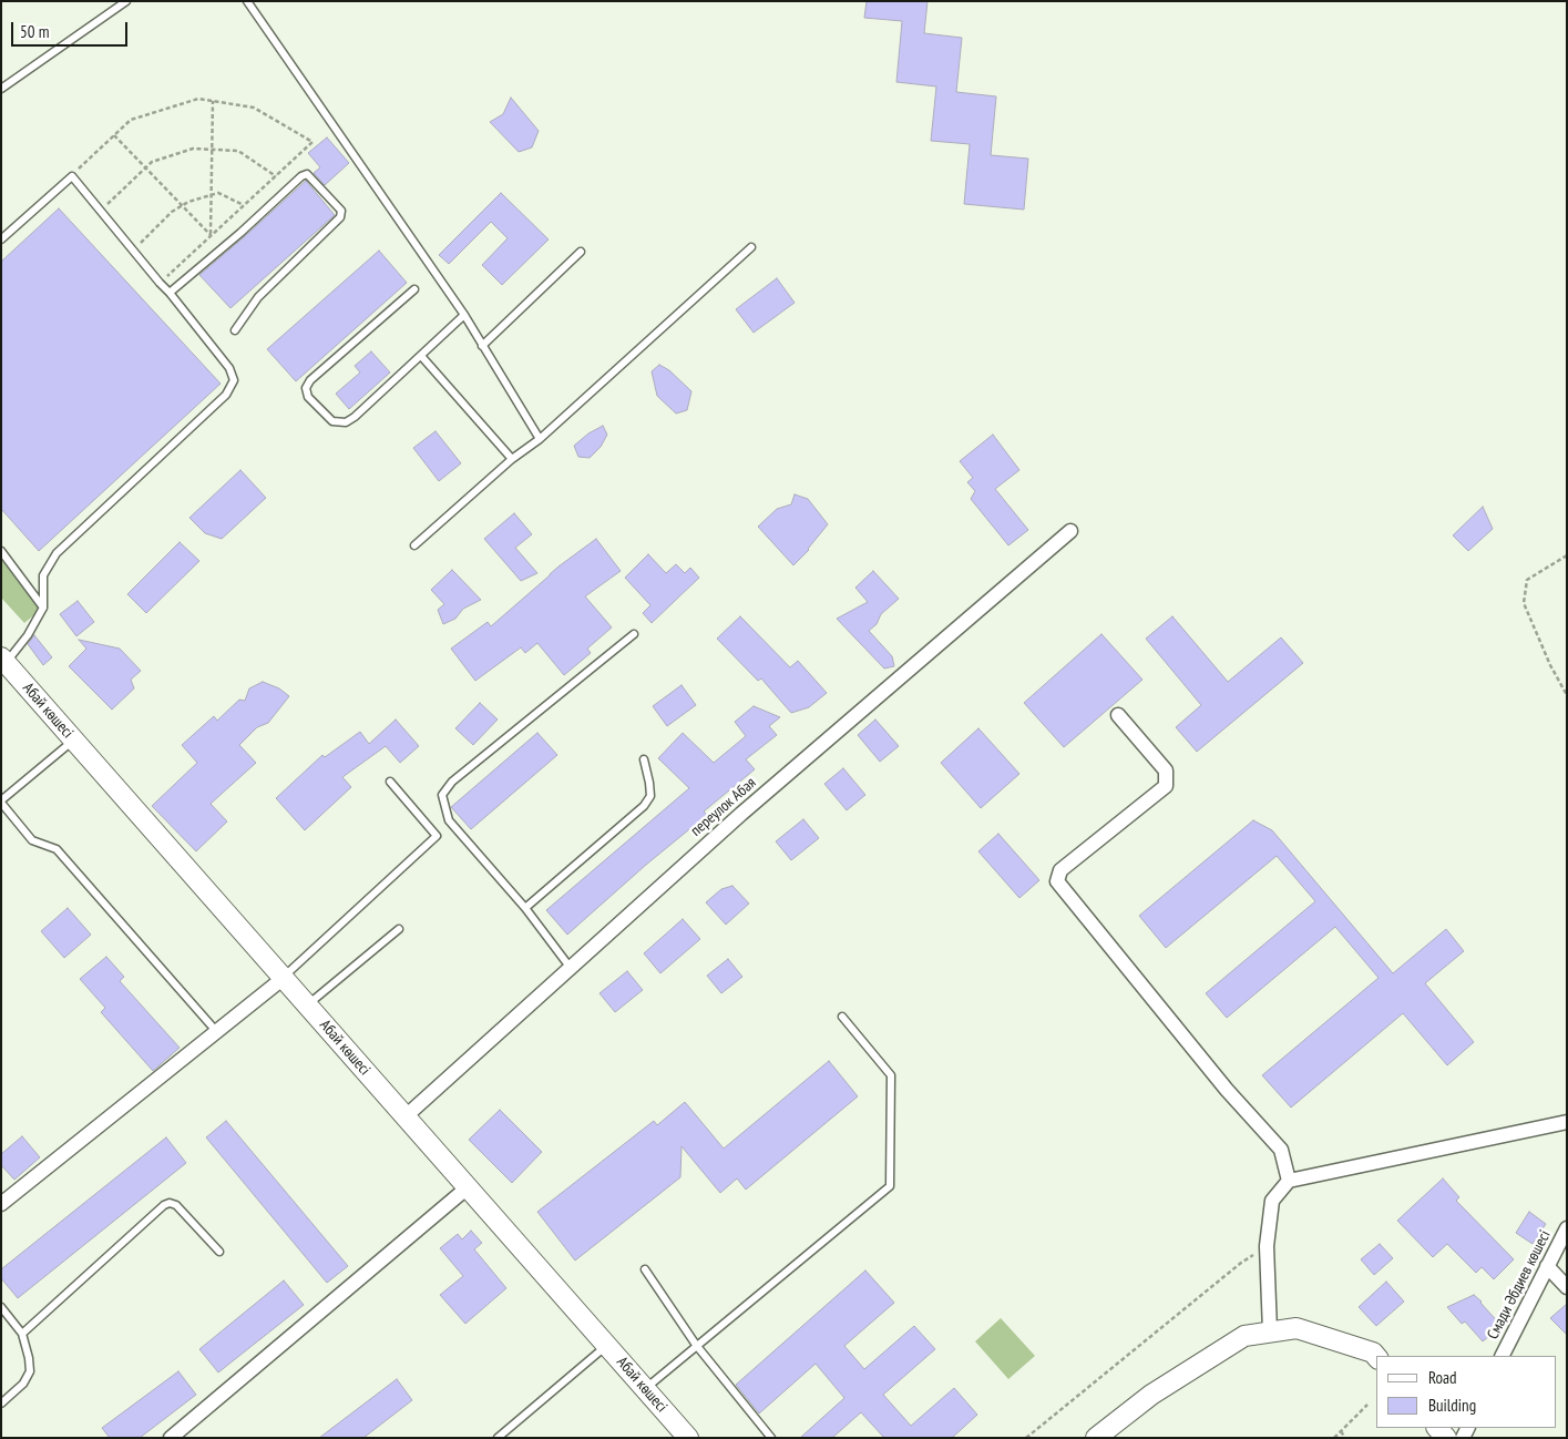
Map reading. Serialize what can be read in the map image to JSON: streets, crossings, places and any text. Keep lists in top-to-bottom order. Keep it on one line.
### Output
{"streets":{"main road":["Абай көшесі"],"street":["переулок Абая","Смади Әбдиев көшесі"]},"crossings":[["Абай көшесі","переулок Абая"]],"legend":["Road","Building"],"scale_bar":"50 m"}
